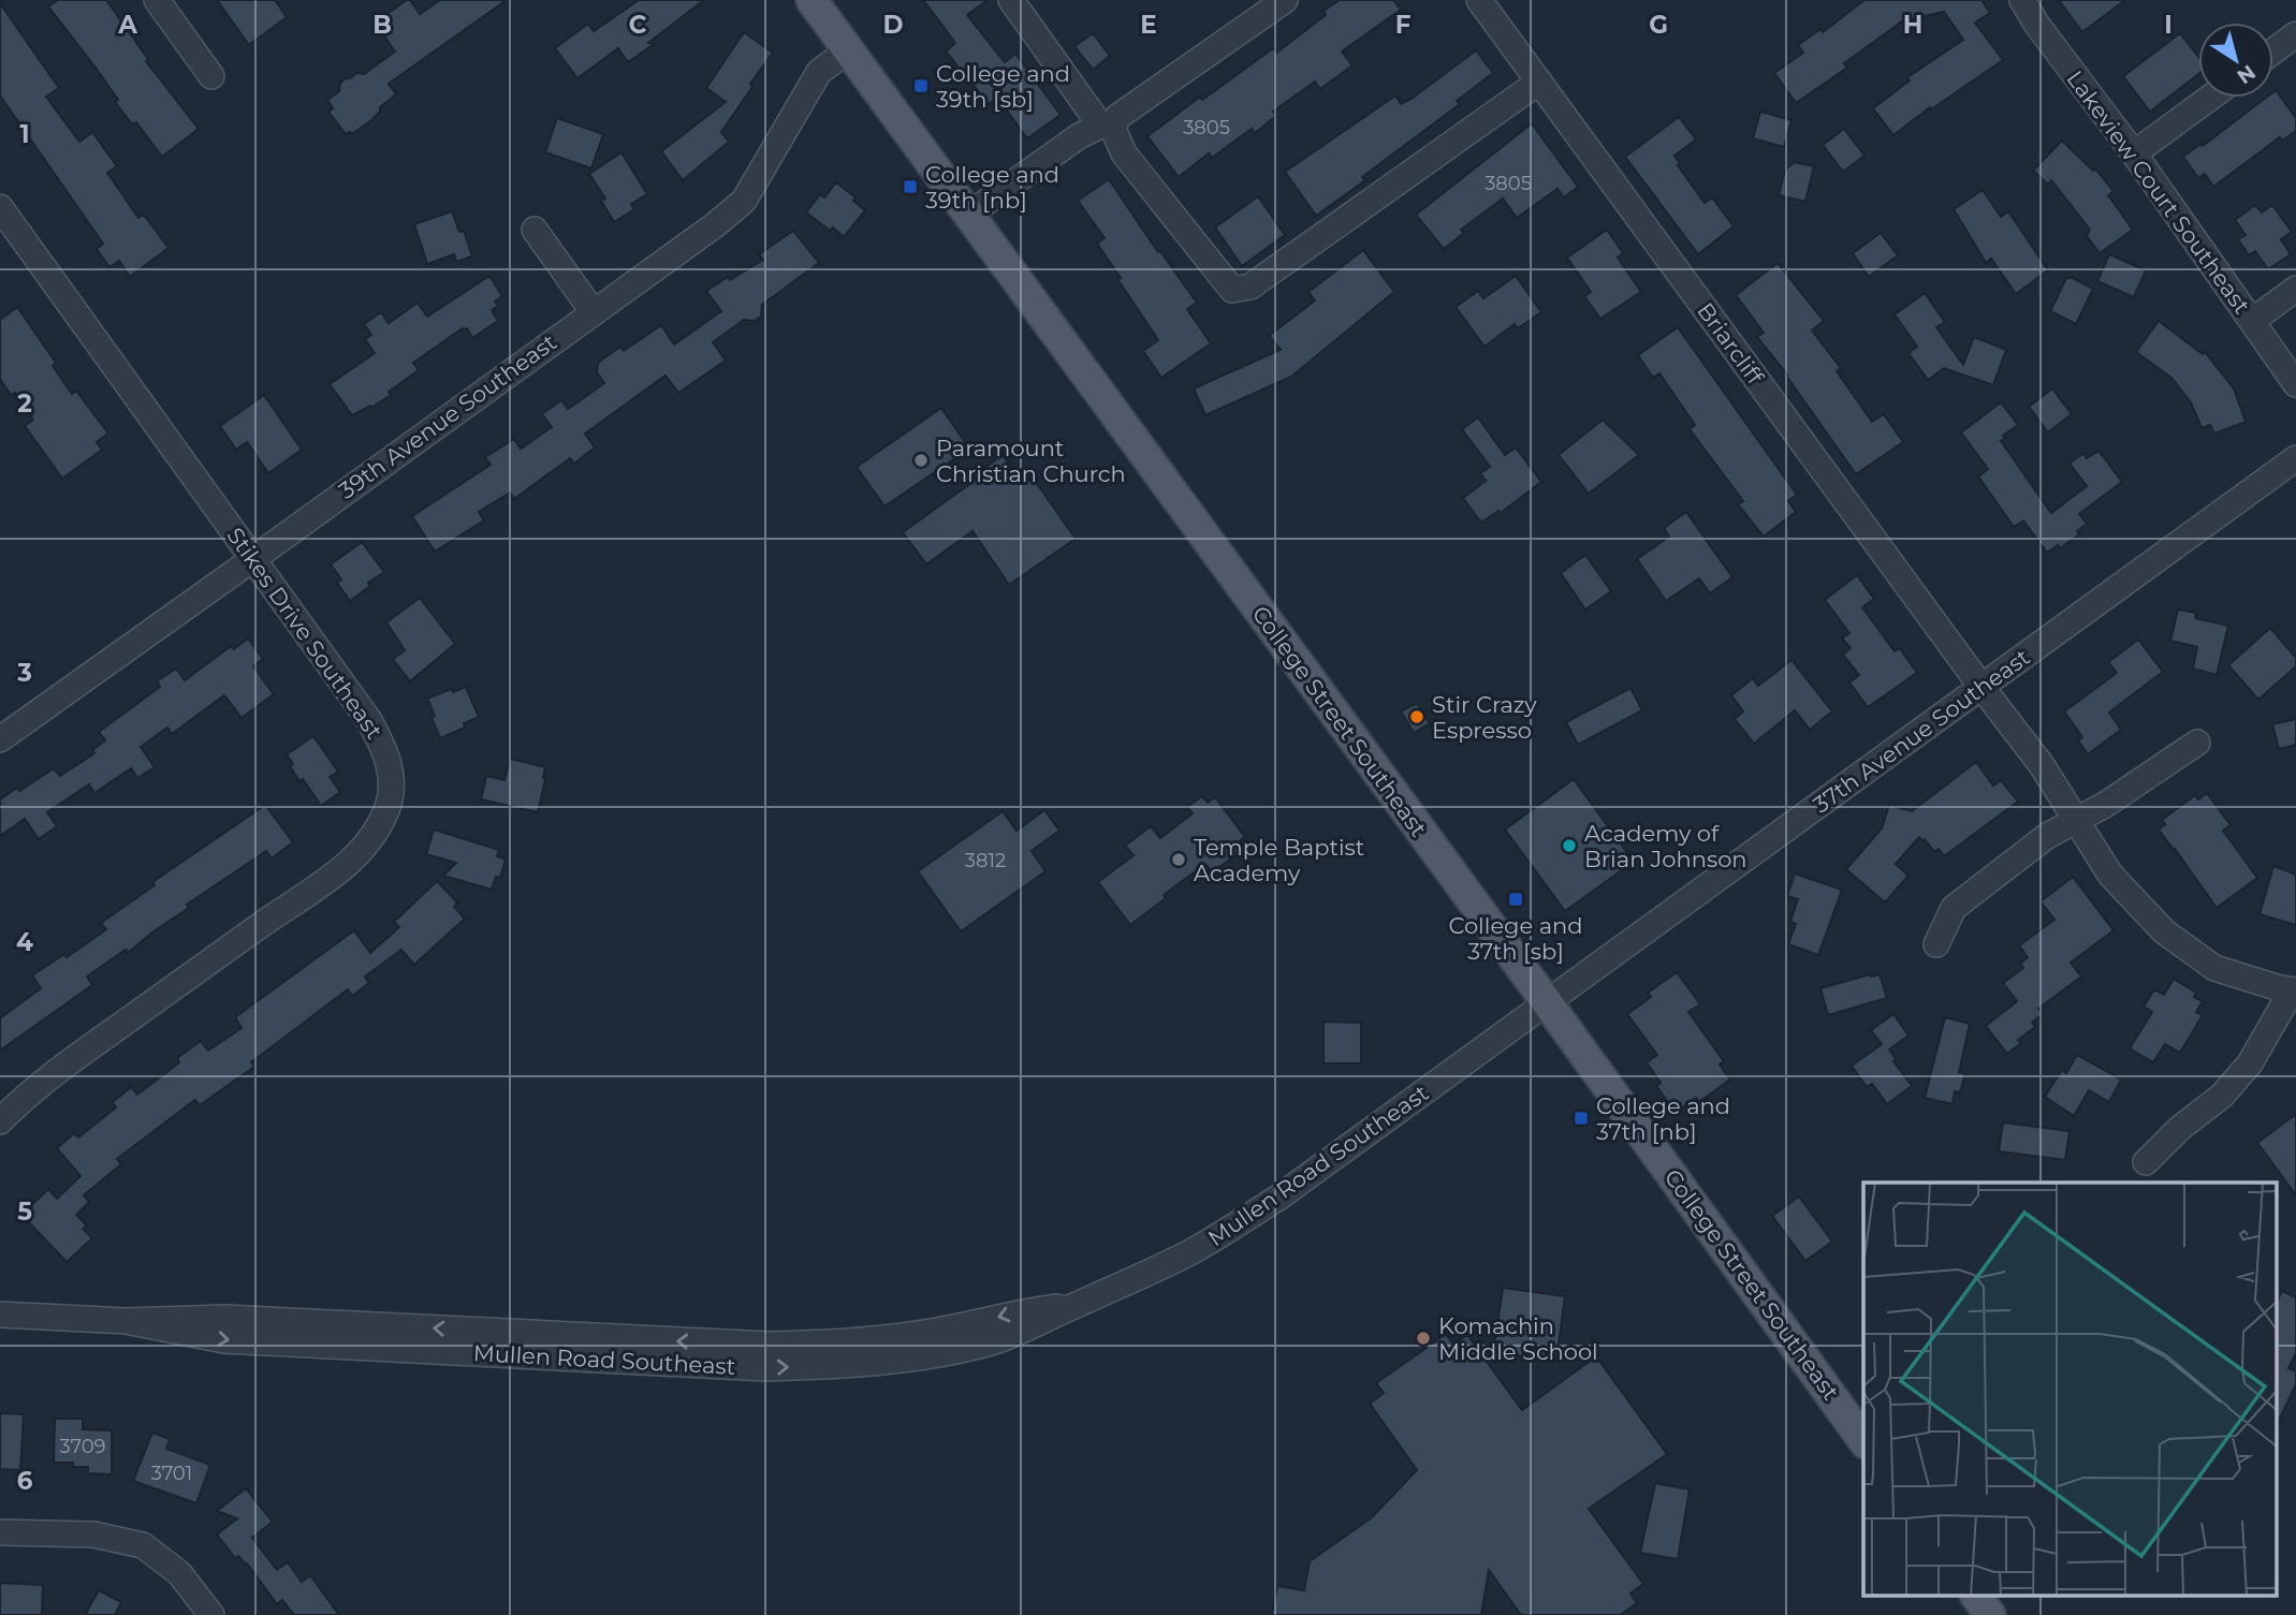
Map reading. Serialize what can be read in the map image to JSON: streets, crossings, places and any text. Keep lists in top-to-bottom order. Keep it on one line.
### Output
{"streets":{"main road":["College Street Southeast"],"street":["Lakeview Court Southeast","Briarcliff","39th Avenue Southeast","Stikes Drive Southeast","37th Avenue Southeast","Mullen Road Southeast"]},"crossings":[["Briarcliff","37th Avenue Southeast"],["39th Avenue Southeast","Stikes Drive Southeast"],["39th Avenue Southeast","College Street Southeast"],["College Street Southeast","37th Avenue Southeast"],["College Street Southeast","Mullen Road Southeast"],["37th Avenue Southeast","Mullen Road Southeast"]],"places":{"transit":["College and 39th [sb]","College and 39th [nb]","College and 37th [sb]","College and 37th [nb]"],"other":["Paramount Christian Church","Stir Crazy Espresso","Academy of Brian Johnson","Temple Baptist Academy","Komachin Middle School"]},"house_numbers":["3805","3805","3812","3709","3701"],"north":"bottom right","grid":{"columns":["A","B","C","D","E","F","G","H","I"],"rows":["1","2","3","4","5","6"]}}
